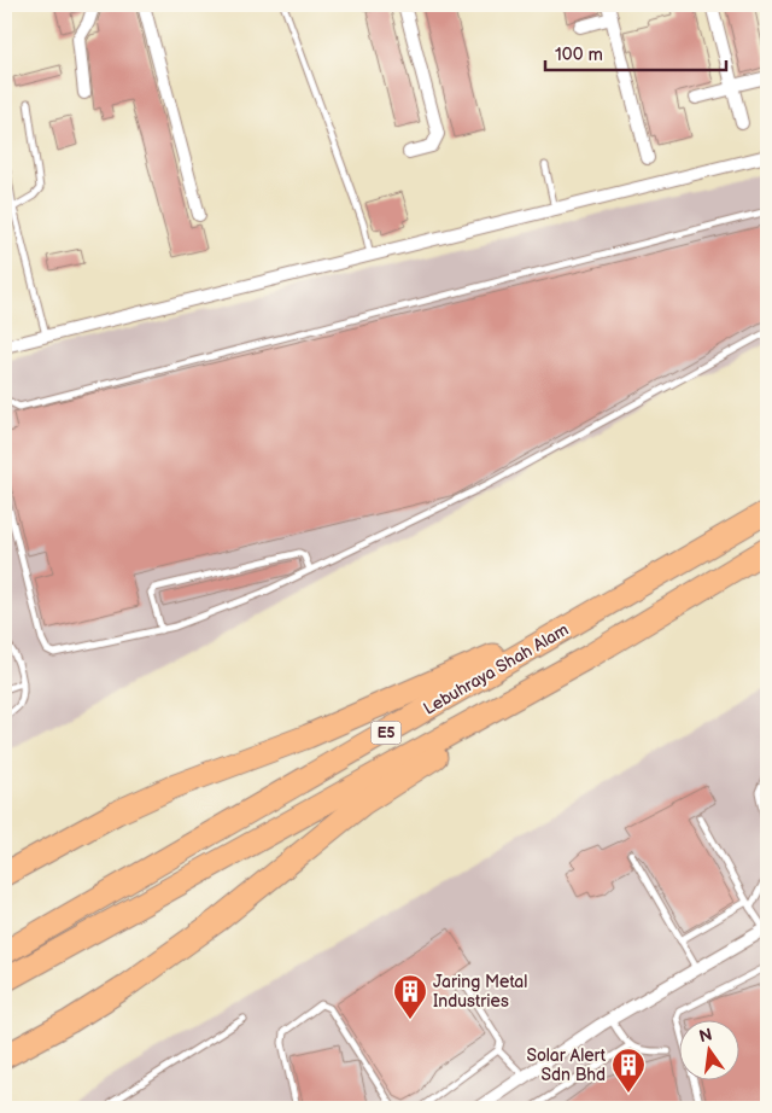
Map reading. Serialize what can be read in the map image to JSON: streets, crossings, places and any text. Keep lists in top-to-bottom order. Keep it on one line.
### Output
{"streets":{"highway":["Lebuhraya Shah Alam","E5"]},"places":{"building":["Jaring Metal Industries","Solar Alert Sdn Bhd"]},"scale_bar":"100 m","north":"top"}
